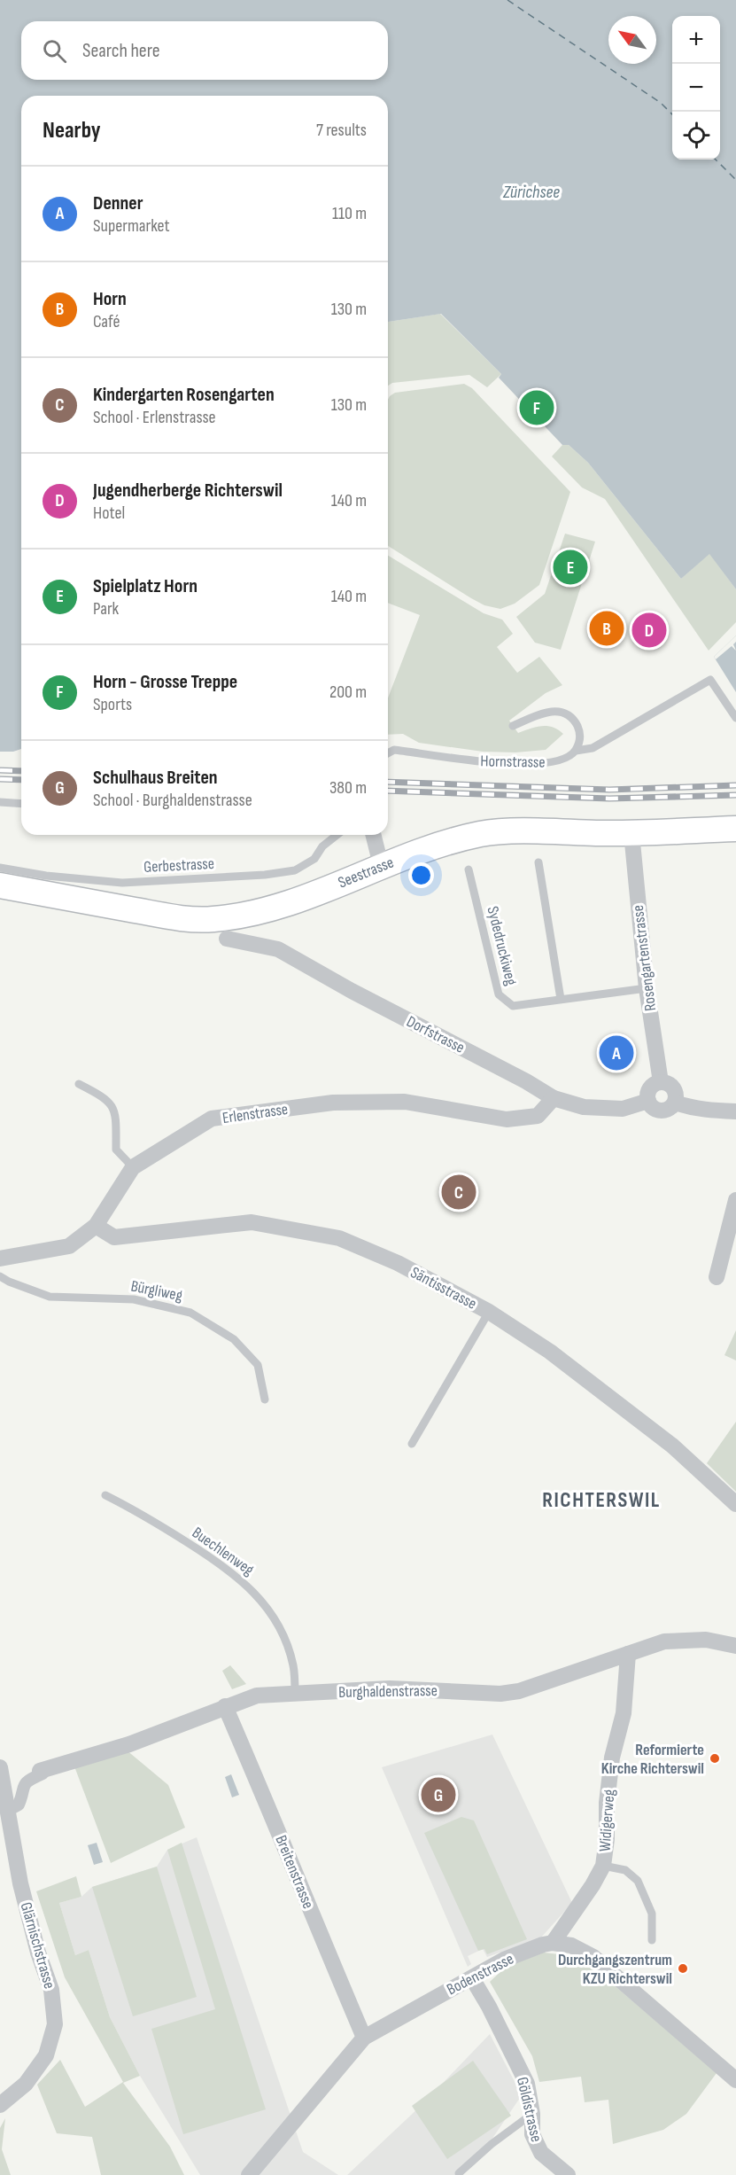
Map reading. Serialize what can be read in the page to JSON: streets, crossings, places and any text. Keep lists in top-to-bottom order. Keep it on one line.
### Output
{"streets":{"main road":["Seestrasse"],"street":["Rosengartenstrasse","Dorfstrasse","Erlenstrasse","Säntisstrasse","Burghaldenstrasse","Widigerweg","Breitenstrasse","Glärnischstrasse","Bodenstrasse","Göldistrasse"],"lane":["Hornstrasse","Gerbestrasse","Sydedruckiweg","Bürgliweg","Buechlenweg"]},"crossings":[["Seestrasse","Rosengartenstrasse"],["Sydedruckiweg","Rosengartenstrasse"],["Rosengartenstrasse","Dorfstrasse"],["Dorfstrasse","Erlenstrasse"],["Erlenstrasse","Säntisstrasse"],["Buechlenweg","Burghaldenstrasse"],["Burghaldenstrasse","Widigerweg"],["Burghaldenstrasse","Breitenstrasse"],["Burghaldenstrasse","Glärnischstrasse"],["Widigerweg","Bodenstrasse"],["Breitenstrasse","Bodenstrasse"],["Bodenstrasse","Göldistrasse"]],"districts":["RICHTERSWIL"],"water":["Zürichsee"],"places":["Reformierte Kirche Richterswil","Durchgangszentrum KZU Richterswil"],"north":"top left","page":{"map_buttons":["+","−"],"search":"Search here","heading":["Nearby","7 results"],"list":[{"mark":"A","name":"Denner","note":"Supermarket","value":"110 m"},{"mark":"B","name":"Horn","note":"Café","value":"130 m"},{"mark":"C","name":"Kindergarten Rosengarten","note":"School · Erlenstrasse","value":"130 m"},{"mark":"D","name":"Jugendherberge Richterswil","note":"Hotel","value":"140 m"},{"mark":"E","name":"Spielplatz Horn","note":"Park","value":"140 m"},{"mark":"F","name":"Horn - Grosse Treppe","note":"Sports","value":"200 m"},{"mark":"G","name":"Schulhaus Breiten","note":"School · Burghaldenstrasse","value":"380 m"}],"pins":["F","E","B","D","A","C","G"]}}
